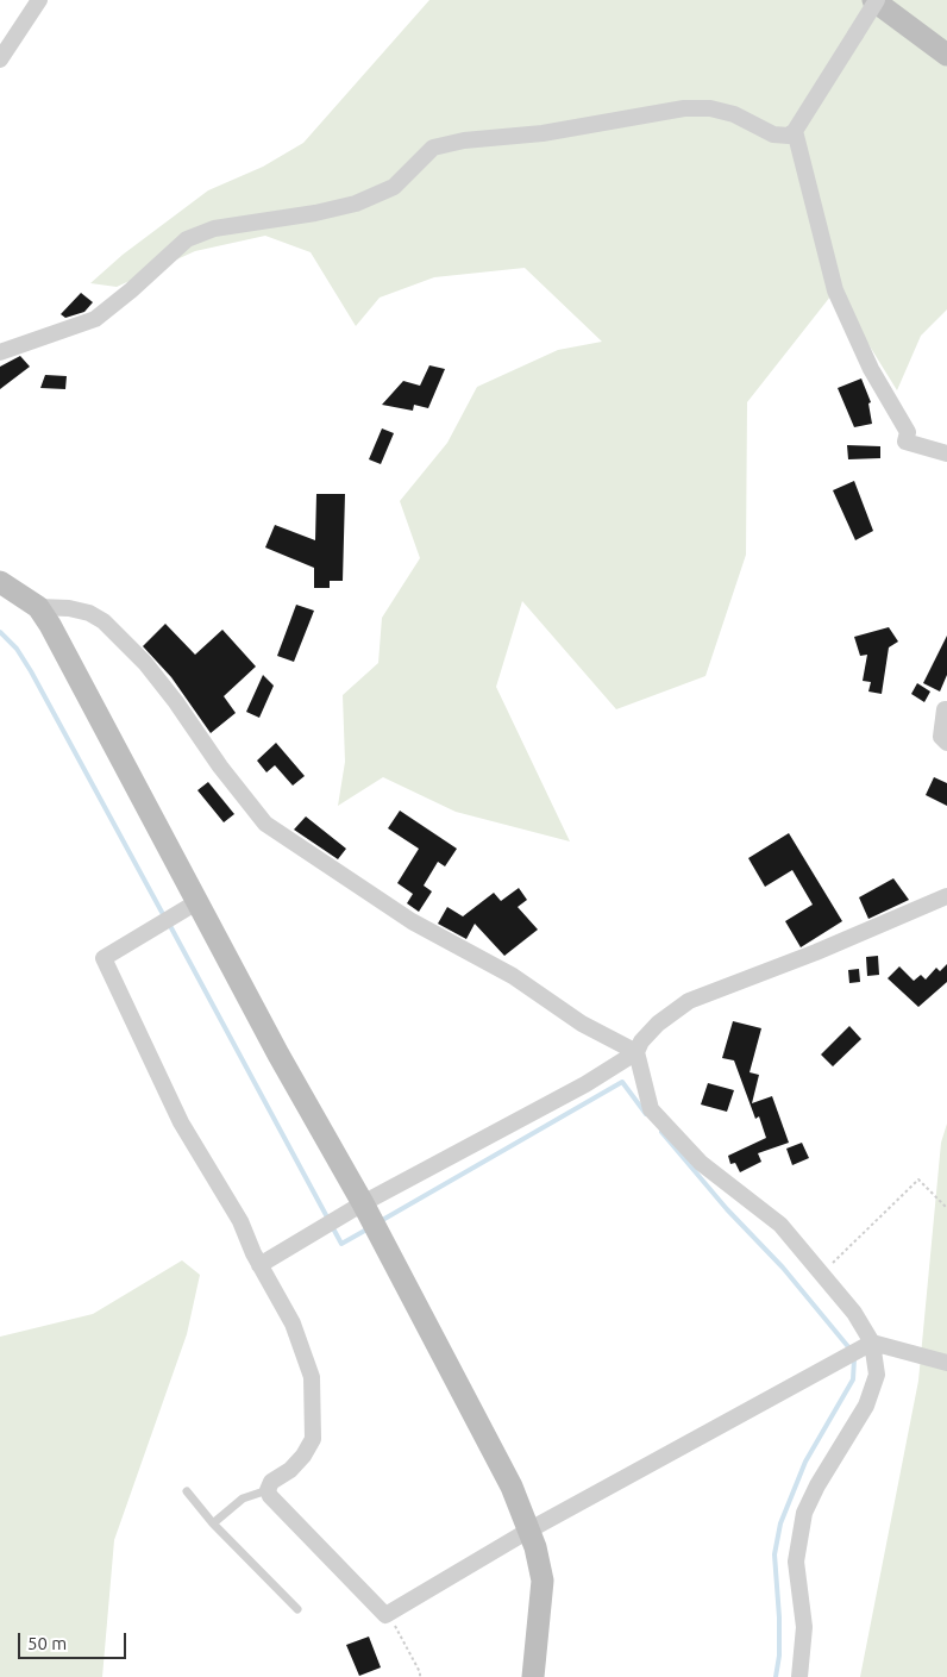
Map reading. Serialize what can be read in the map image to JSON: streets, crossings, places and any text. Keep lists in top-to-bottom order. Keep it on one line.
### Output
{"scale_bar":"50 m"}
